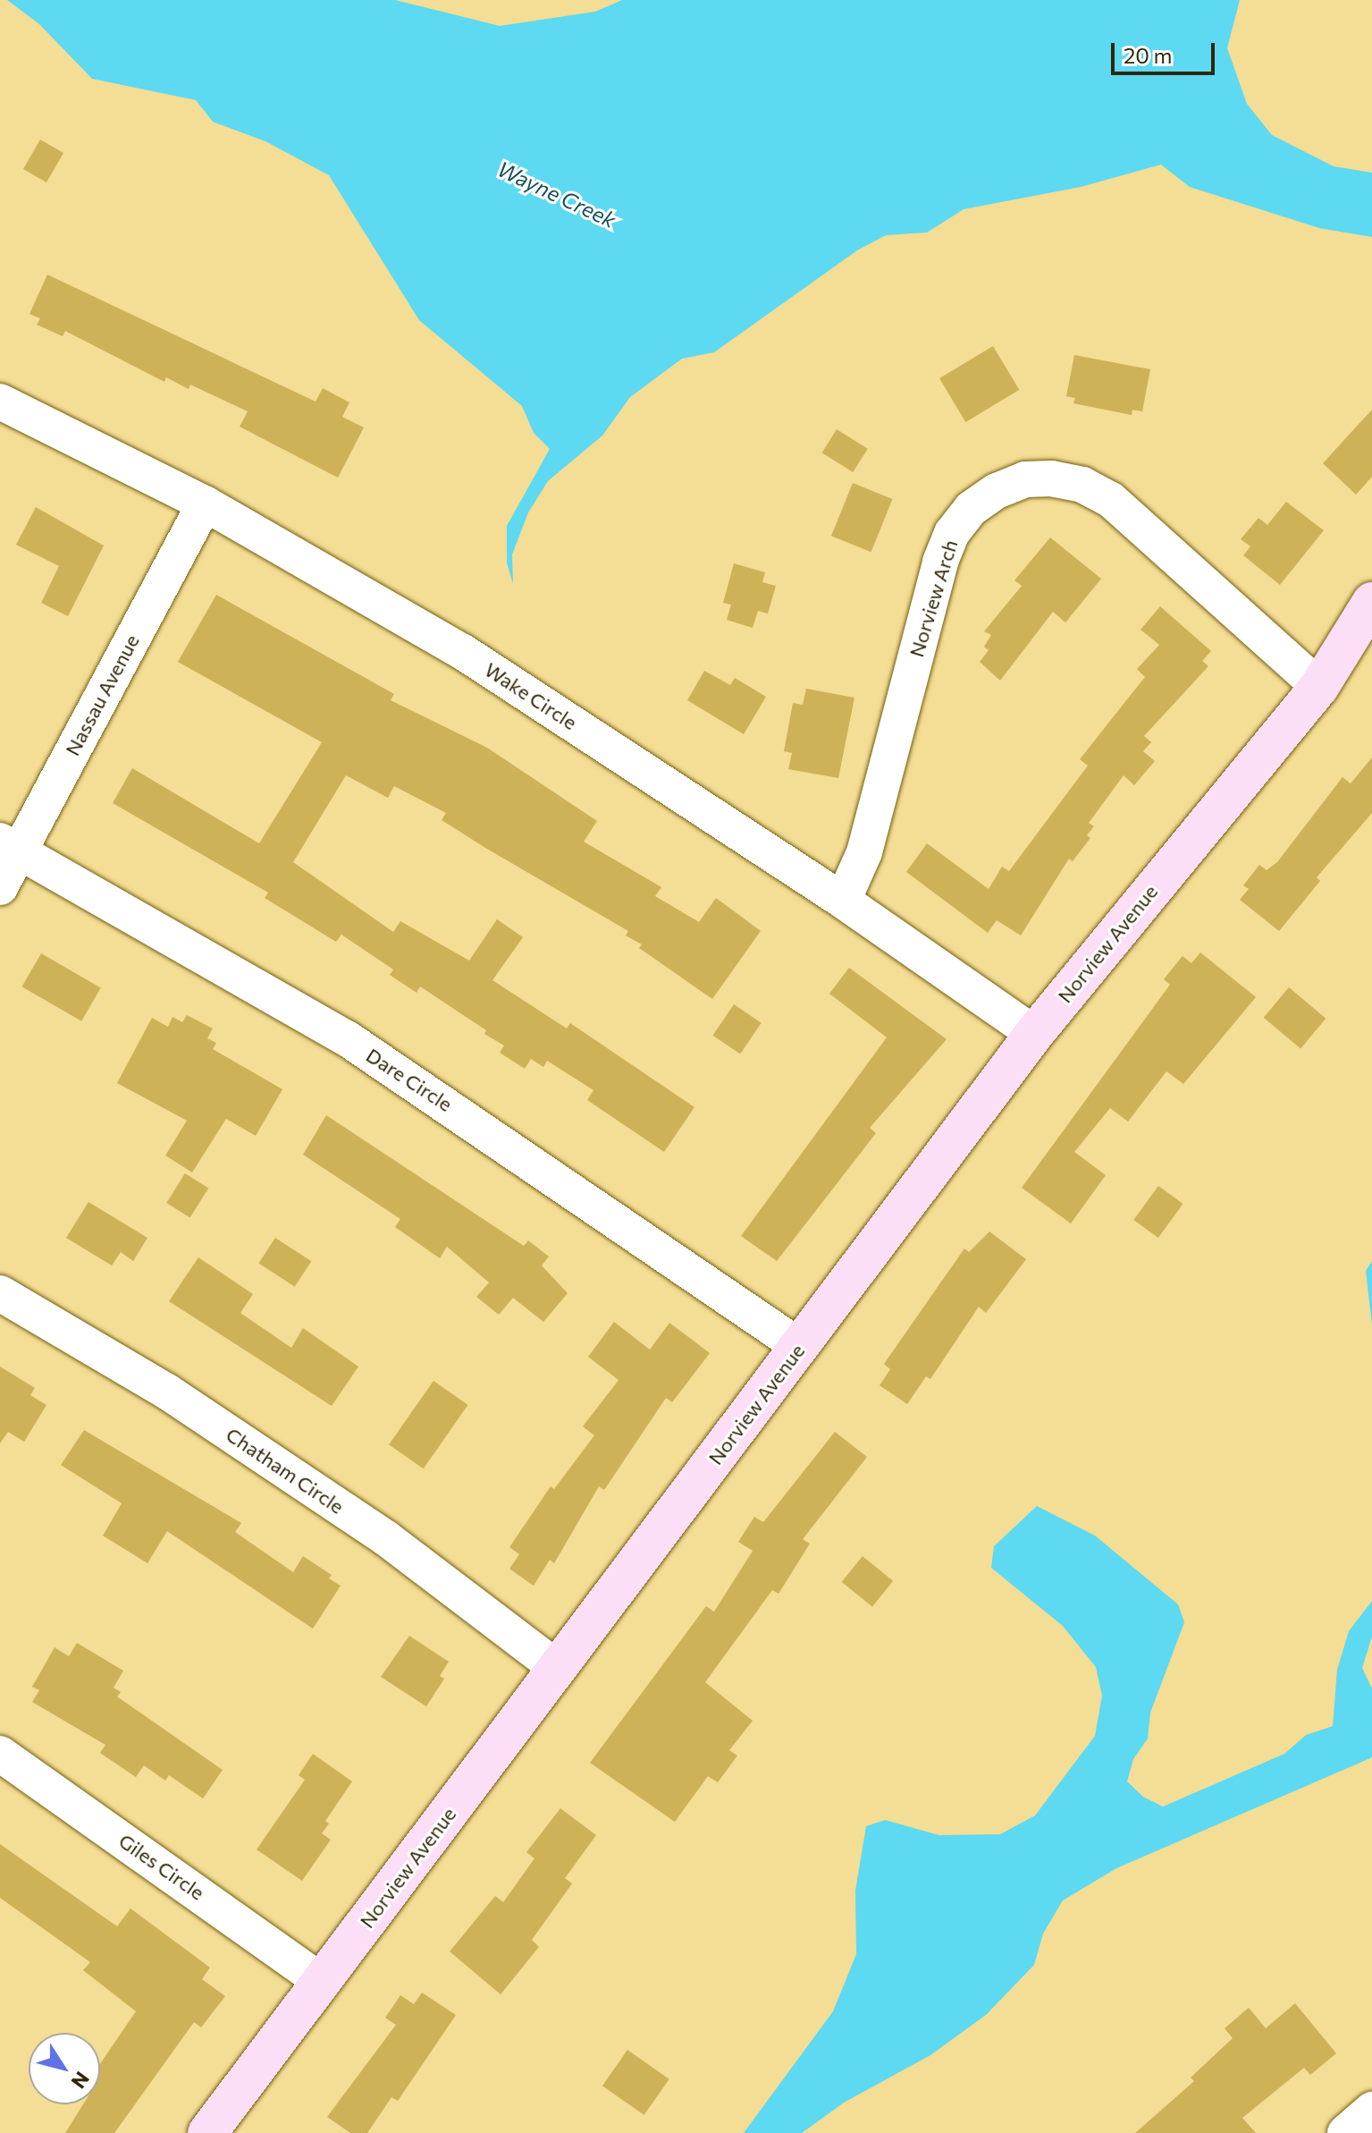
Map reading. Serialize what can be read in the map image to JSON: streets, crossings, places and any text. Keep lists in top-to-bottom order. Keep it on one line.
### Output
{"streets":{"street":["Norview Arch","Nassau Avenue","Wake Circle","Norview Avenue","Dare Circle","Chatham Circle","Giles Circle"]},"crossings":[["Norview Arch","Wake Circle"],["Norview Arch","Norview Avenue"],["Nassau Avenue","Wake Circle"],["Nassau Avenue","Dare Circle"],["Wake Circle","Norview Avenue"],["Norview Avenue","Dare Circle"],["Norview Avenue","Chatham Circle"],["Norview Avenue","Giles Circle"]],"water":["Wayne Creek"],"scale_bar":"20 m","north":"bottom right"}
